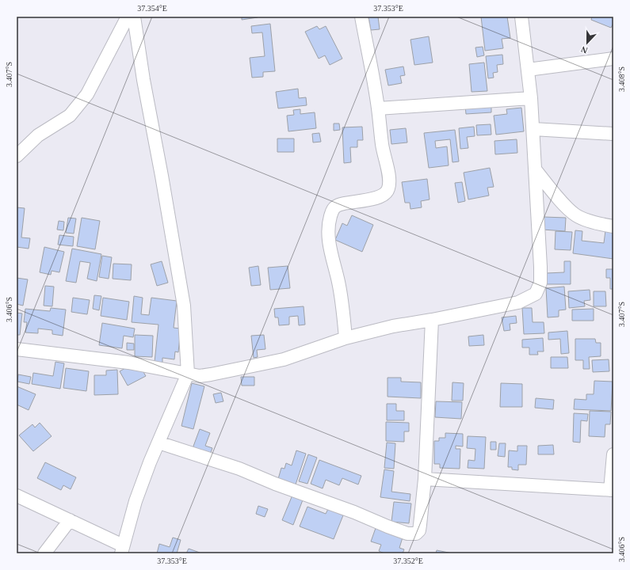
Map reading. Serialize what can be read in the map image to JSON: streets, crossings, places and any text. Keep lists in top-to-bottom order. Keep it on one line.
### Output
{"north":"bottom","coordinates":["37.354°E","37.353°E","3.407°S","3.408°S","3.406°S","37.352°E"]}
